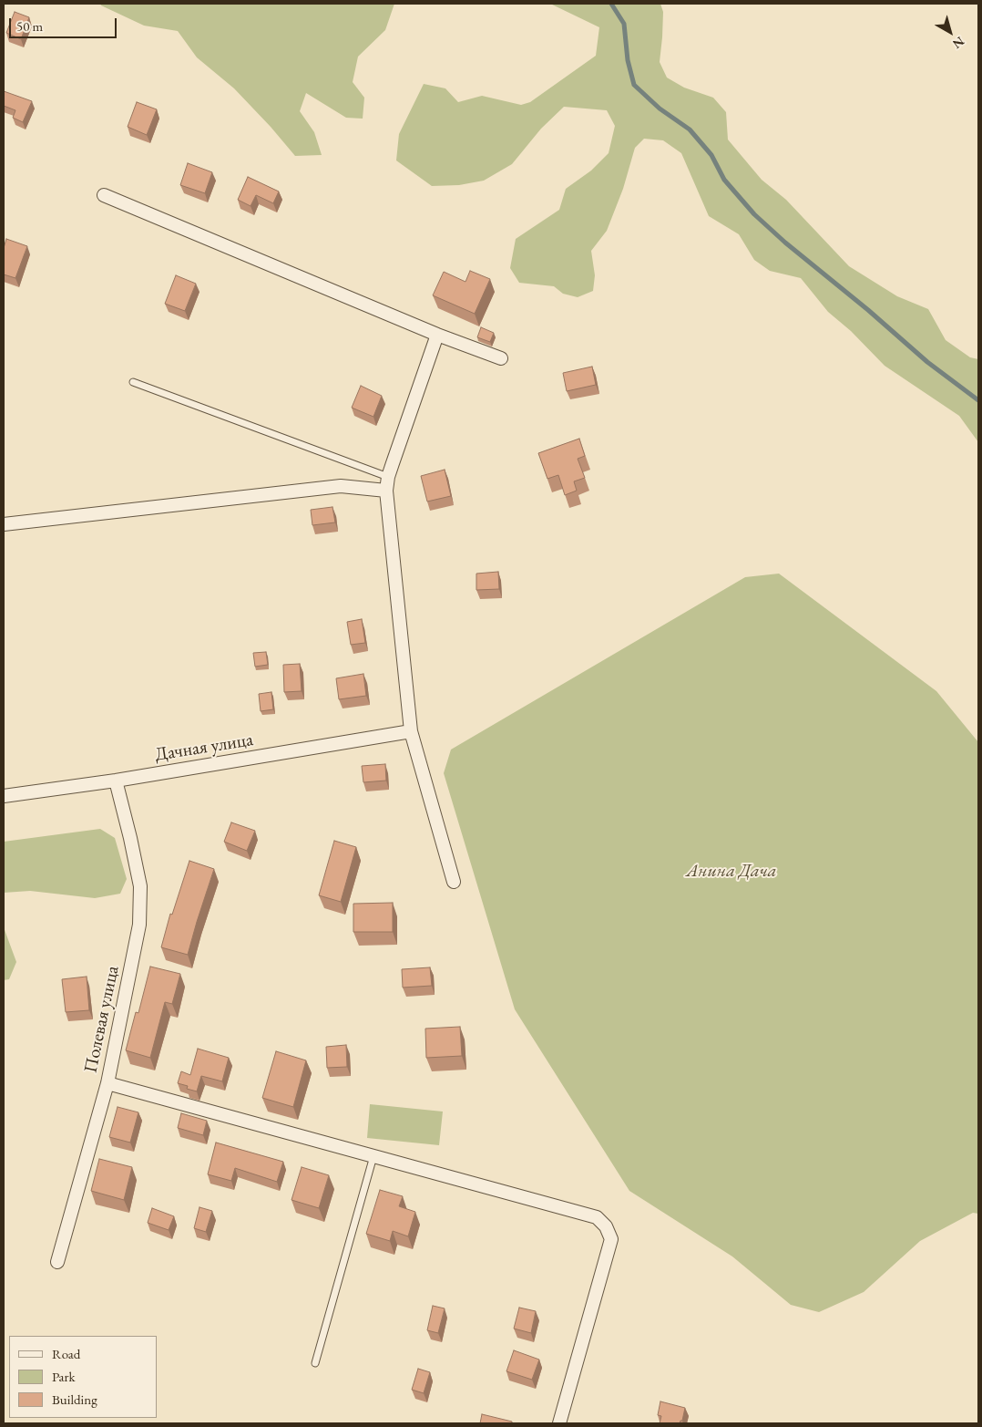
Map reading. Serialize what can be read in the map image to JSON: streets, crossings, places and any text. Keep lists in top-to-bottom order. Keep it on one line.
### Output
{"streets":{"street":["Дачная улица","Полевая улица"]},"crossings":[["Дачная улица","Полевая улица"]],"parks":["Анина Дача"],"legend":["Road","Park","Building"],"scale_bar":"50 m","north":"bottom right"}
